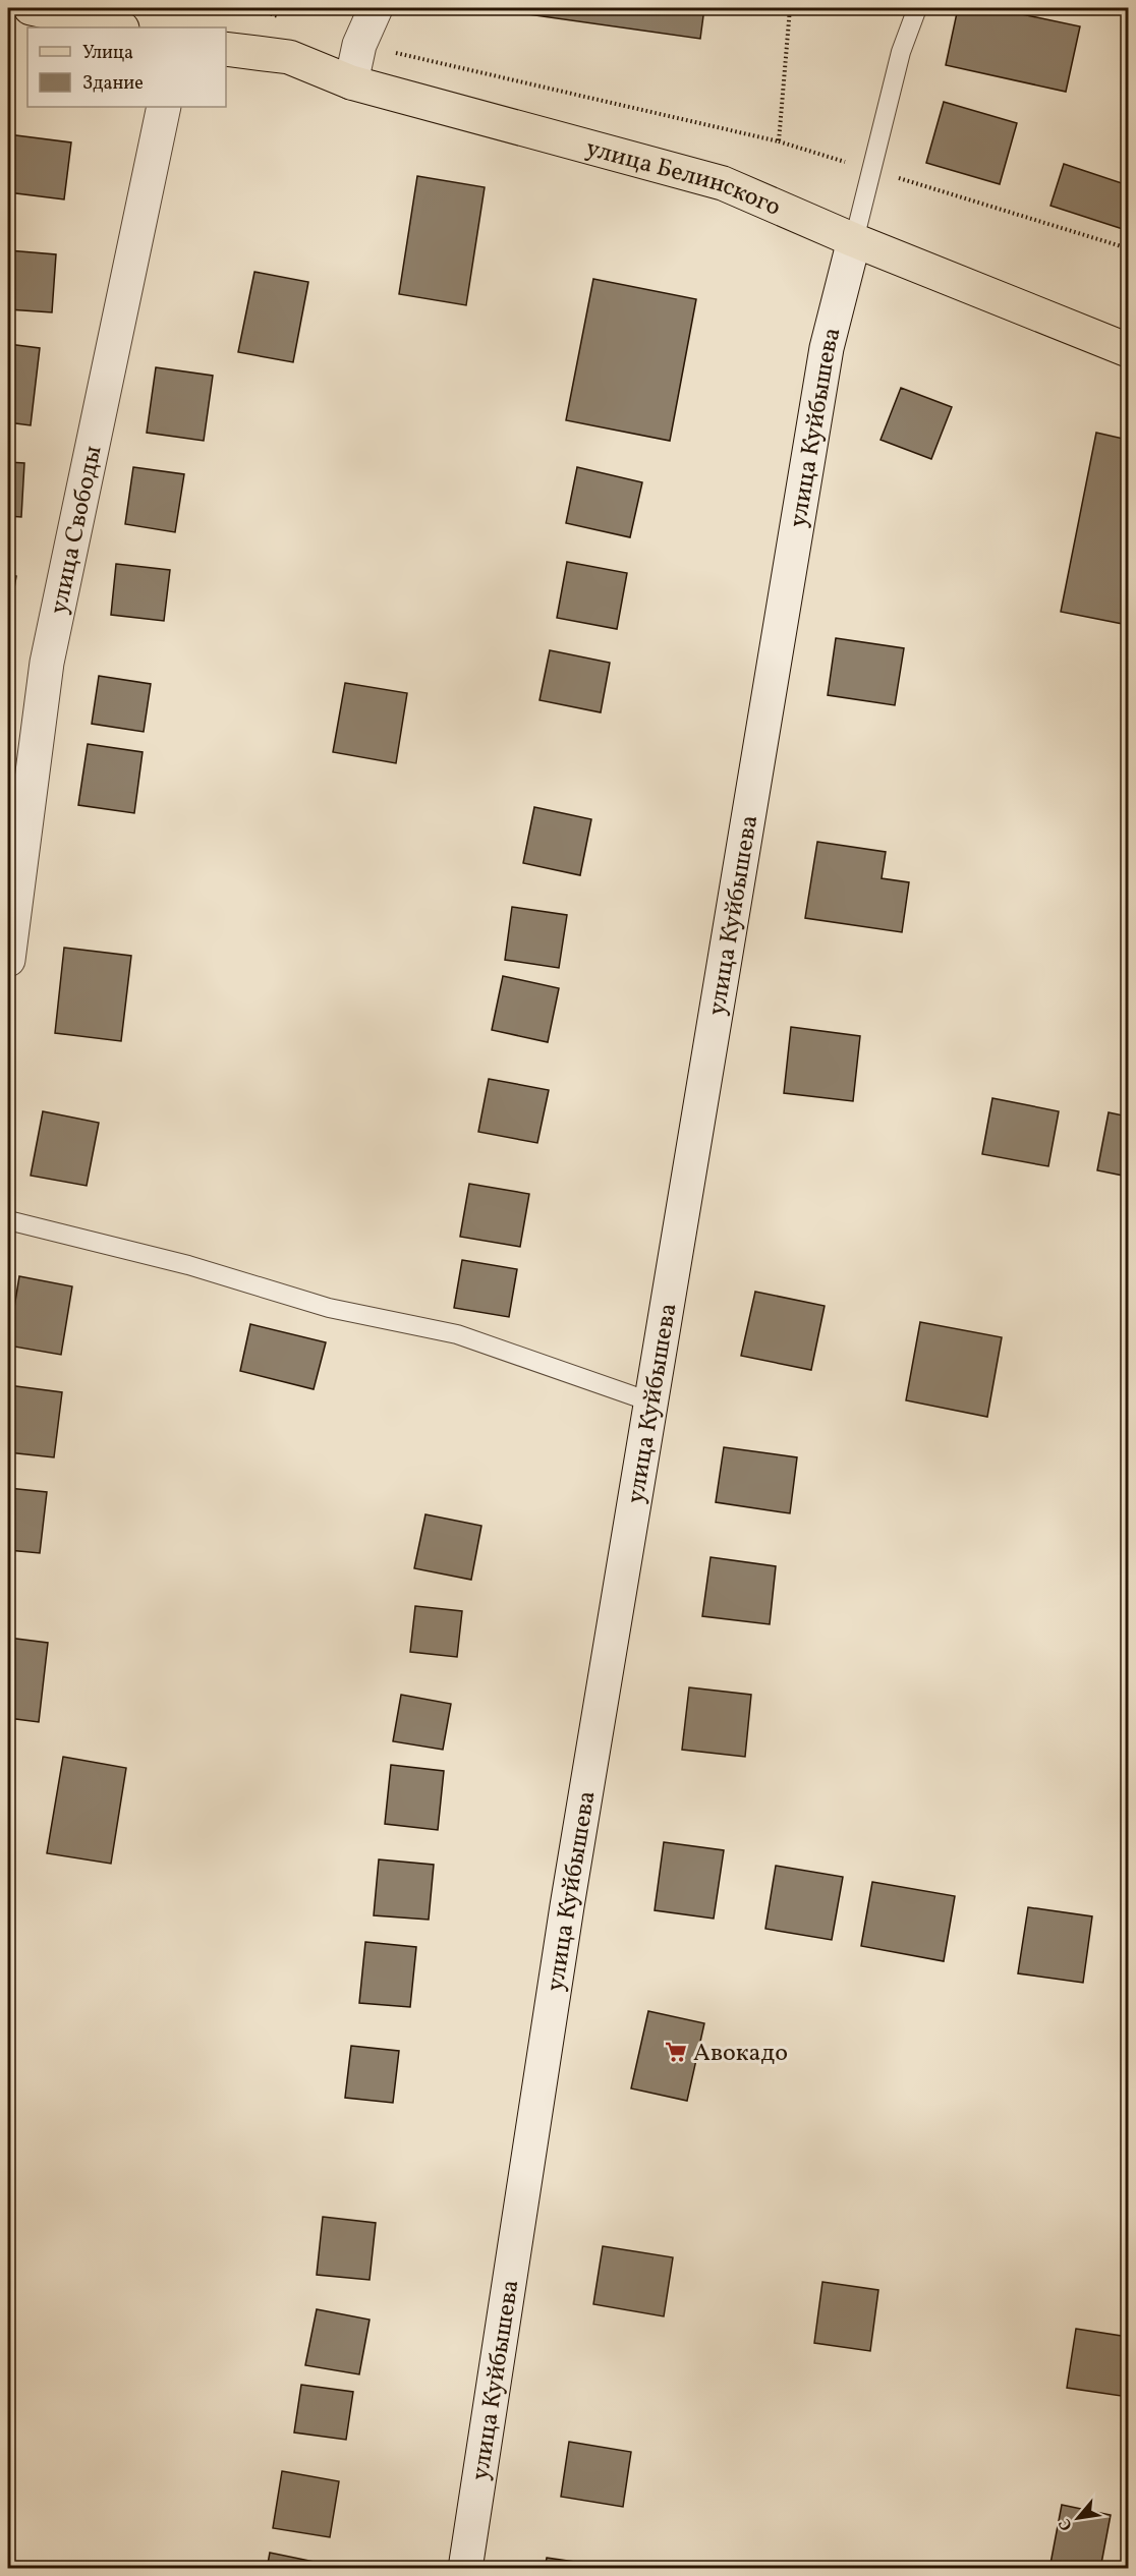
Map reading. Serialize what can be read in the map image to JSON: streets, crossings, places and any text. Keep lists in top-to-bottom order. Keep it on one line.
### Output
{"streets":{"main road":["улица Белинского","улица Куйбышева","улица Свободы"]},"crossings":[["улица Белинского","улица Куйбышева"]],"places":{"supermarket":["Авокадо"]},"legend":["Улица","Здание"],"north":"bottom left"}
